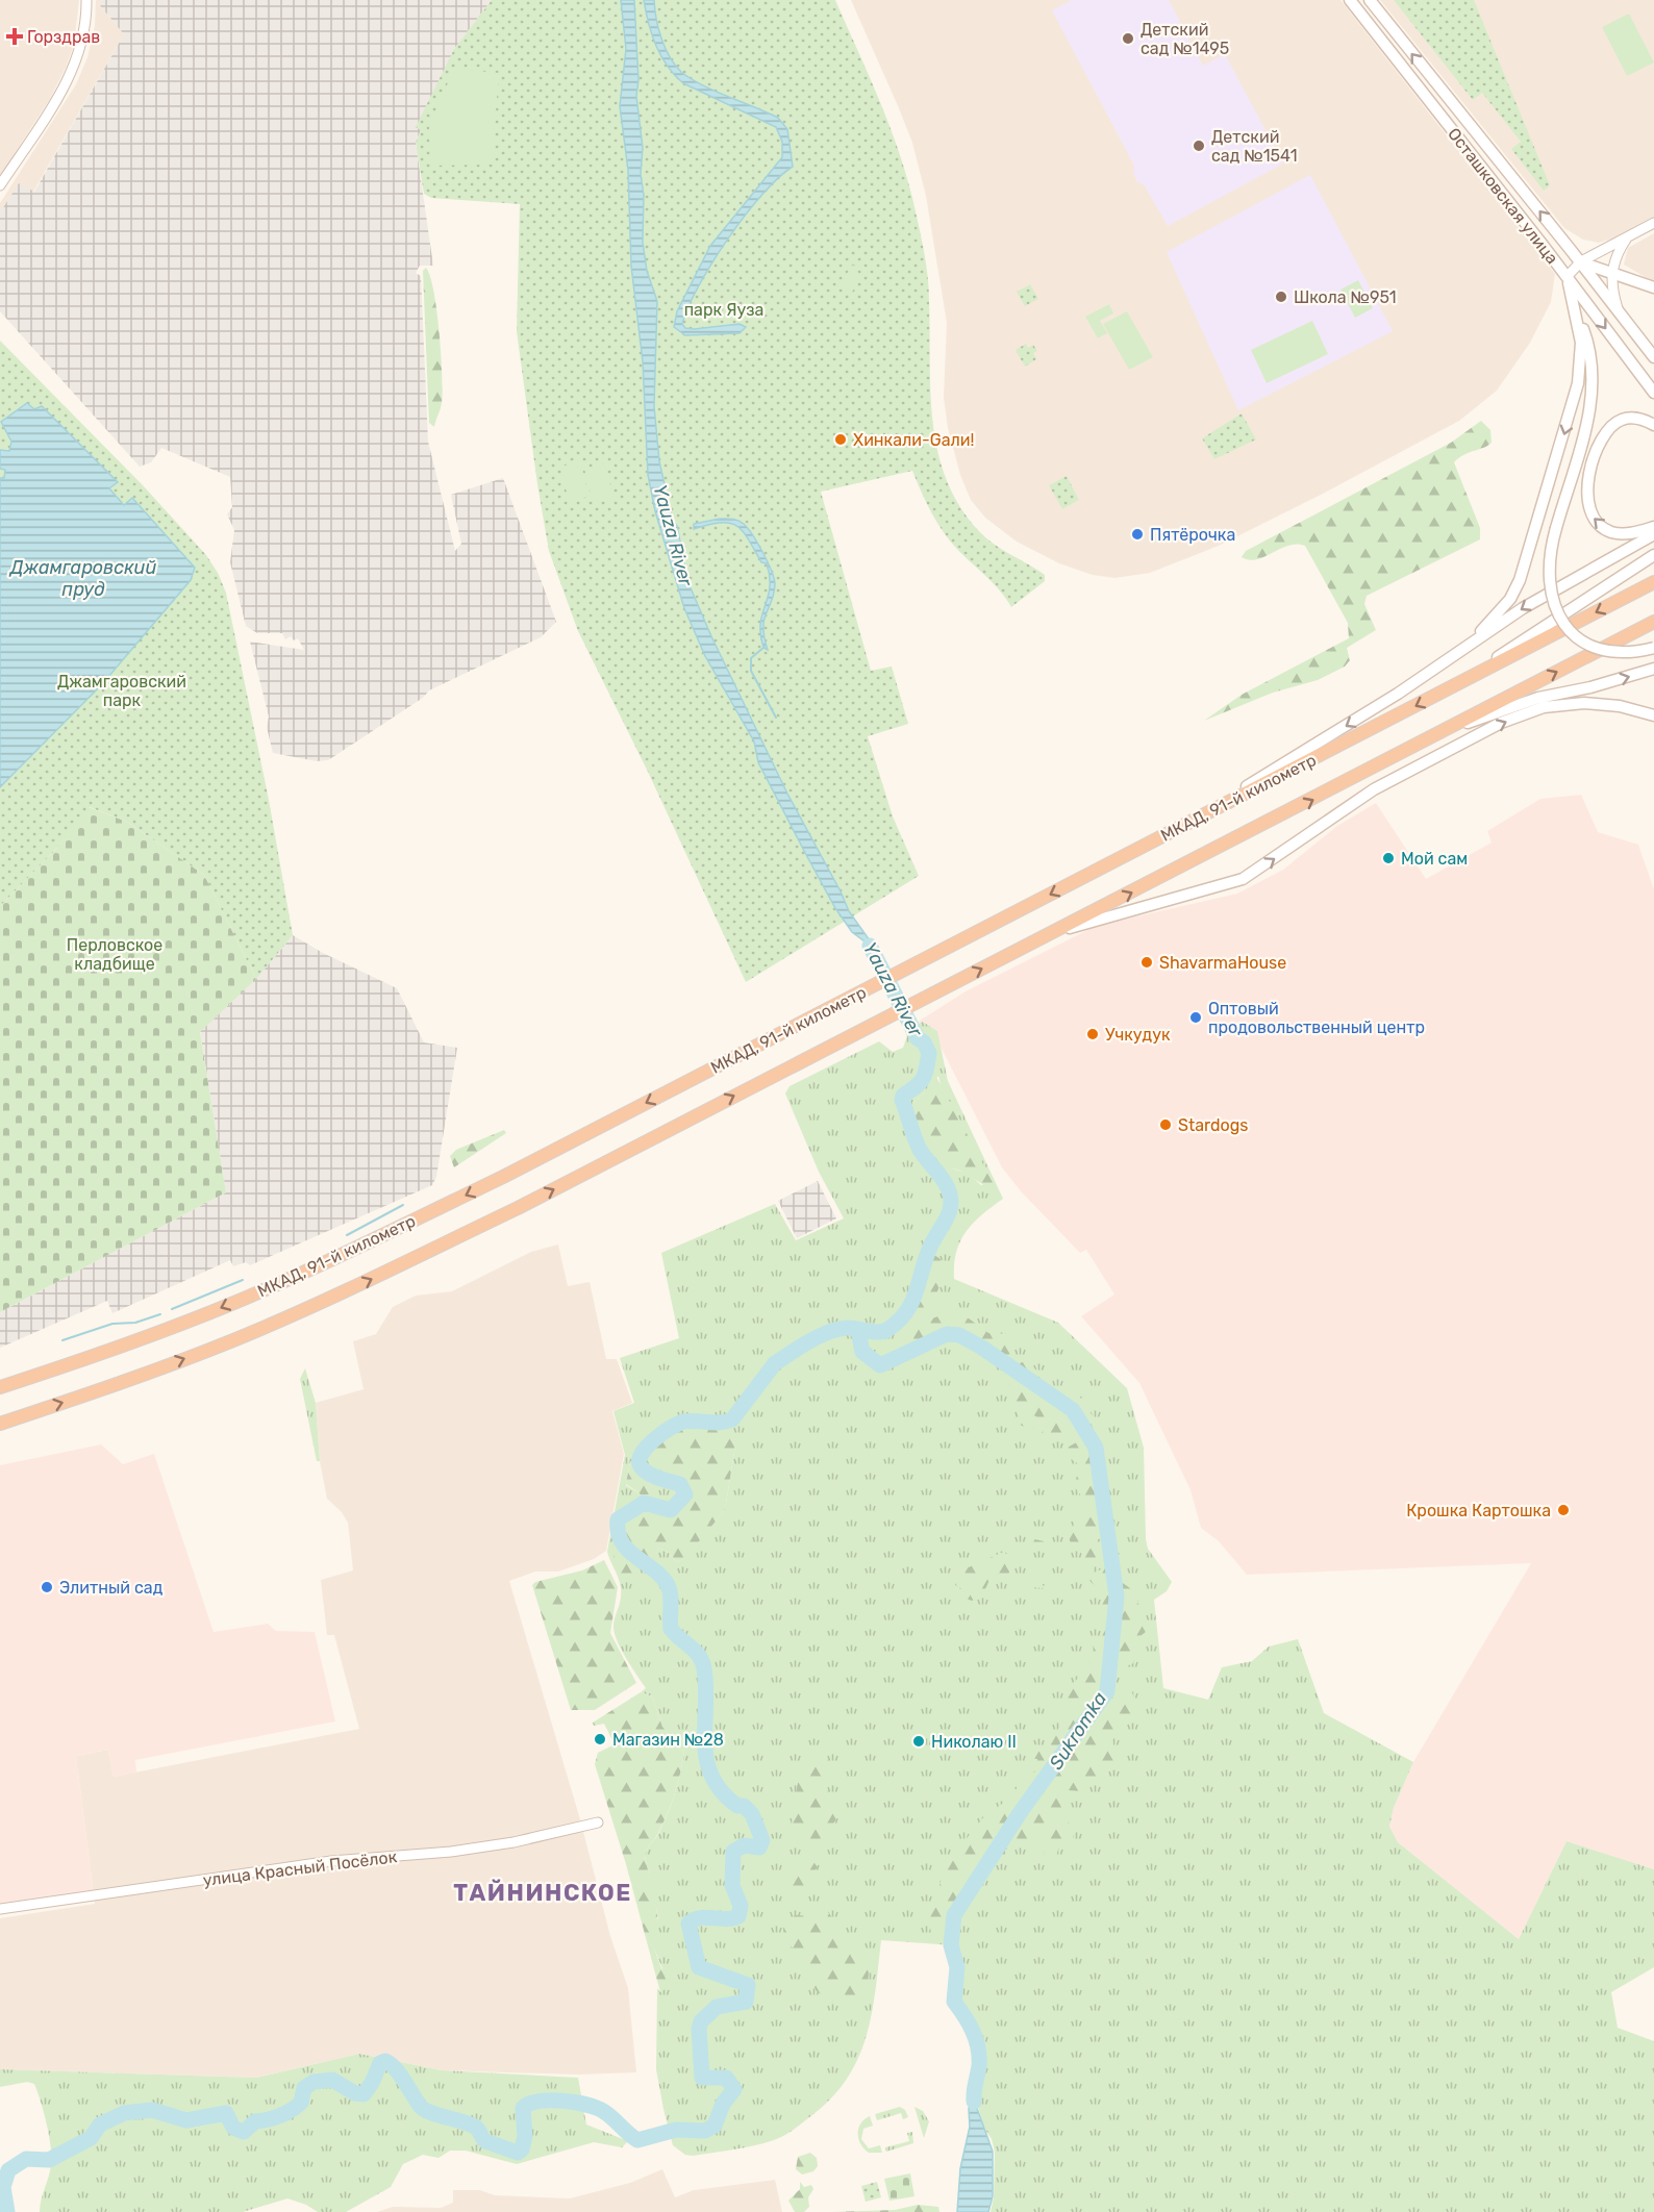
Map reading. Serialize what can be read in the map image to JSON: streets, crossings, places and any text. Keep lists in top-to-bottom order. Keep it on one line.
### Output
{"streets":{"highway":["МКАД, 91-й километр"],"main road":["Осташковская улица"],"street":["улица Красный Посёлок"]},"districts":["ТАЙНИНСКОЕ"],"water":["Yauza River","Джамгаровский пруд","Sukromka"],"parks":["парк Яуза","Джамгаровский парк","Перловское кладбище"],"places":{"health":["Горздрав"],"other":["Детский сад №1495","Детский сад №1541","Школа №951","Хинкали-Gали!","Пятёрочка","Мой сам","ShavarmaHouse","Оптовый продовольственный центр","Учкудук","Stardogs","Крошка Картошка","Элитный сад","Магазин №28","Николаю II"]}}
